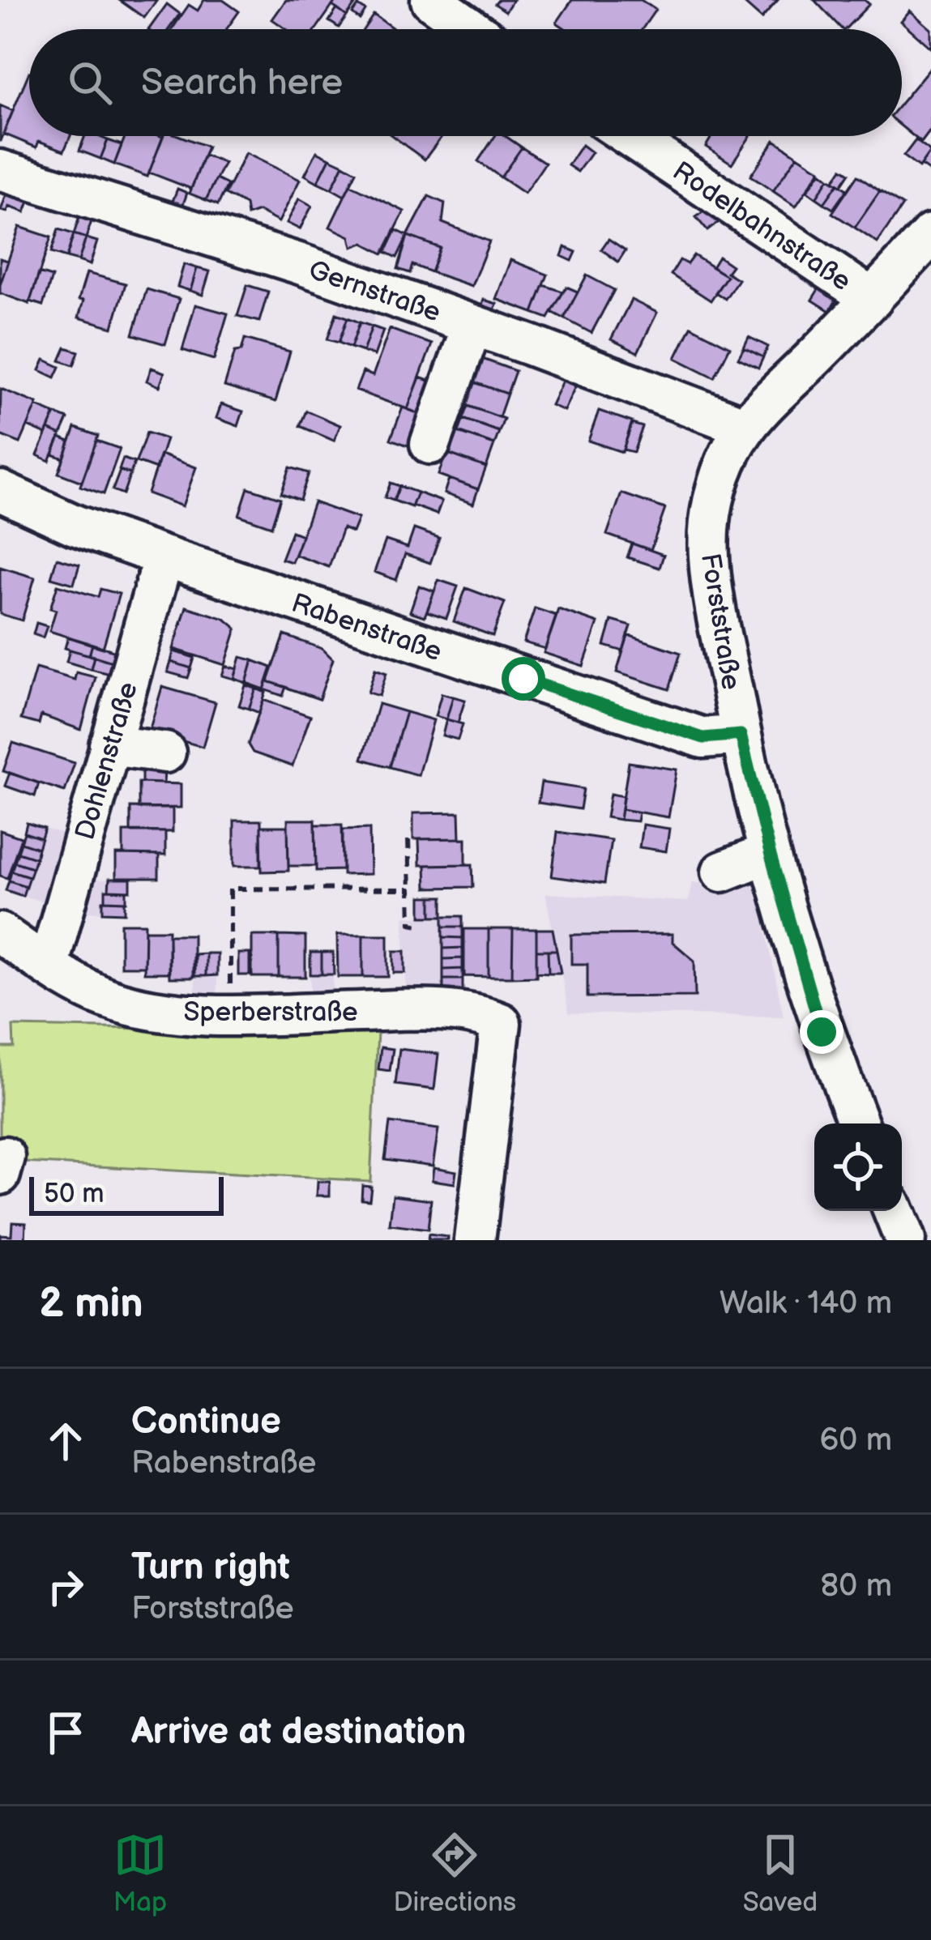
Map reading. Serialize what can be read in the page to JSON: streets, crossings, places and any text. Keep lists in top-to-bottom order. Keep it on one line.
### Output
{"streets":{"street":["Rodelbahnstraße","Gernstraße","Forststraße","Rabenstraße","Dohlenstraße","Sperberstraße"]},"crossings":[["Rodelbahnstraße","Forststraße"],["Gernstraße","Forststraße"],["Forststraße","Rabenstraße"],["Rabenstraße","Dohlenstraße"],["Dohlenstraße","Sperberstraße"]],"scale_bar":"50 m","page":{"search":"Search here","scale":"50 m","heading":["2 min","Walk · 140 m"],"list":[["Continue","Rabenstraße","60 m"],["Turn right","Forststraße","80 m"],"Arrive at destination"],"nav":["Map","Directions","Saved"]}}
